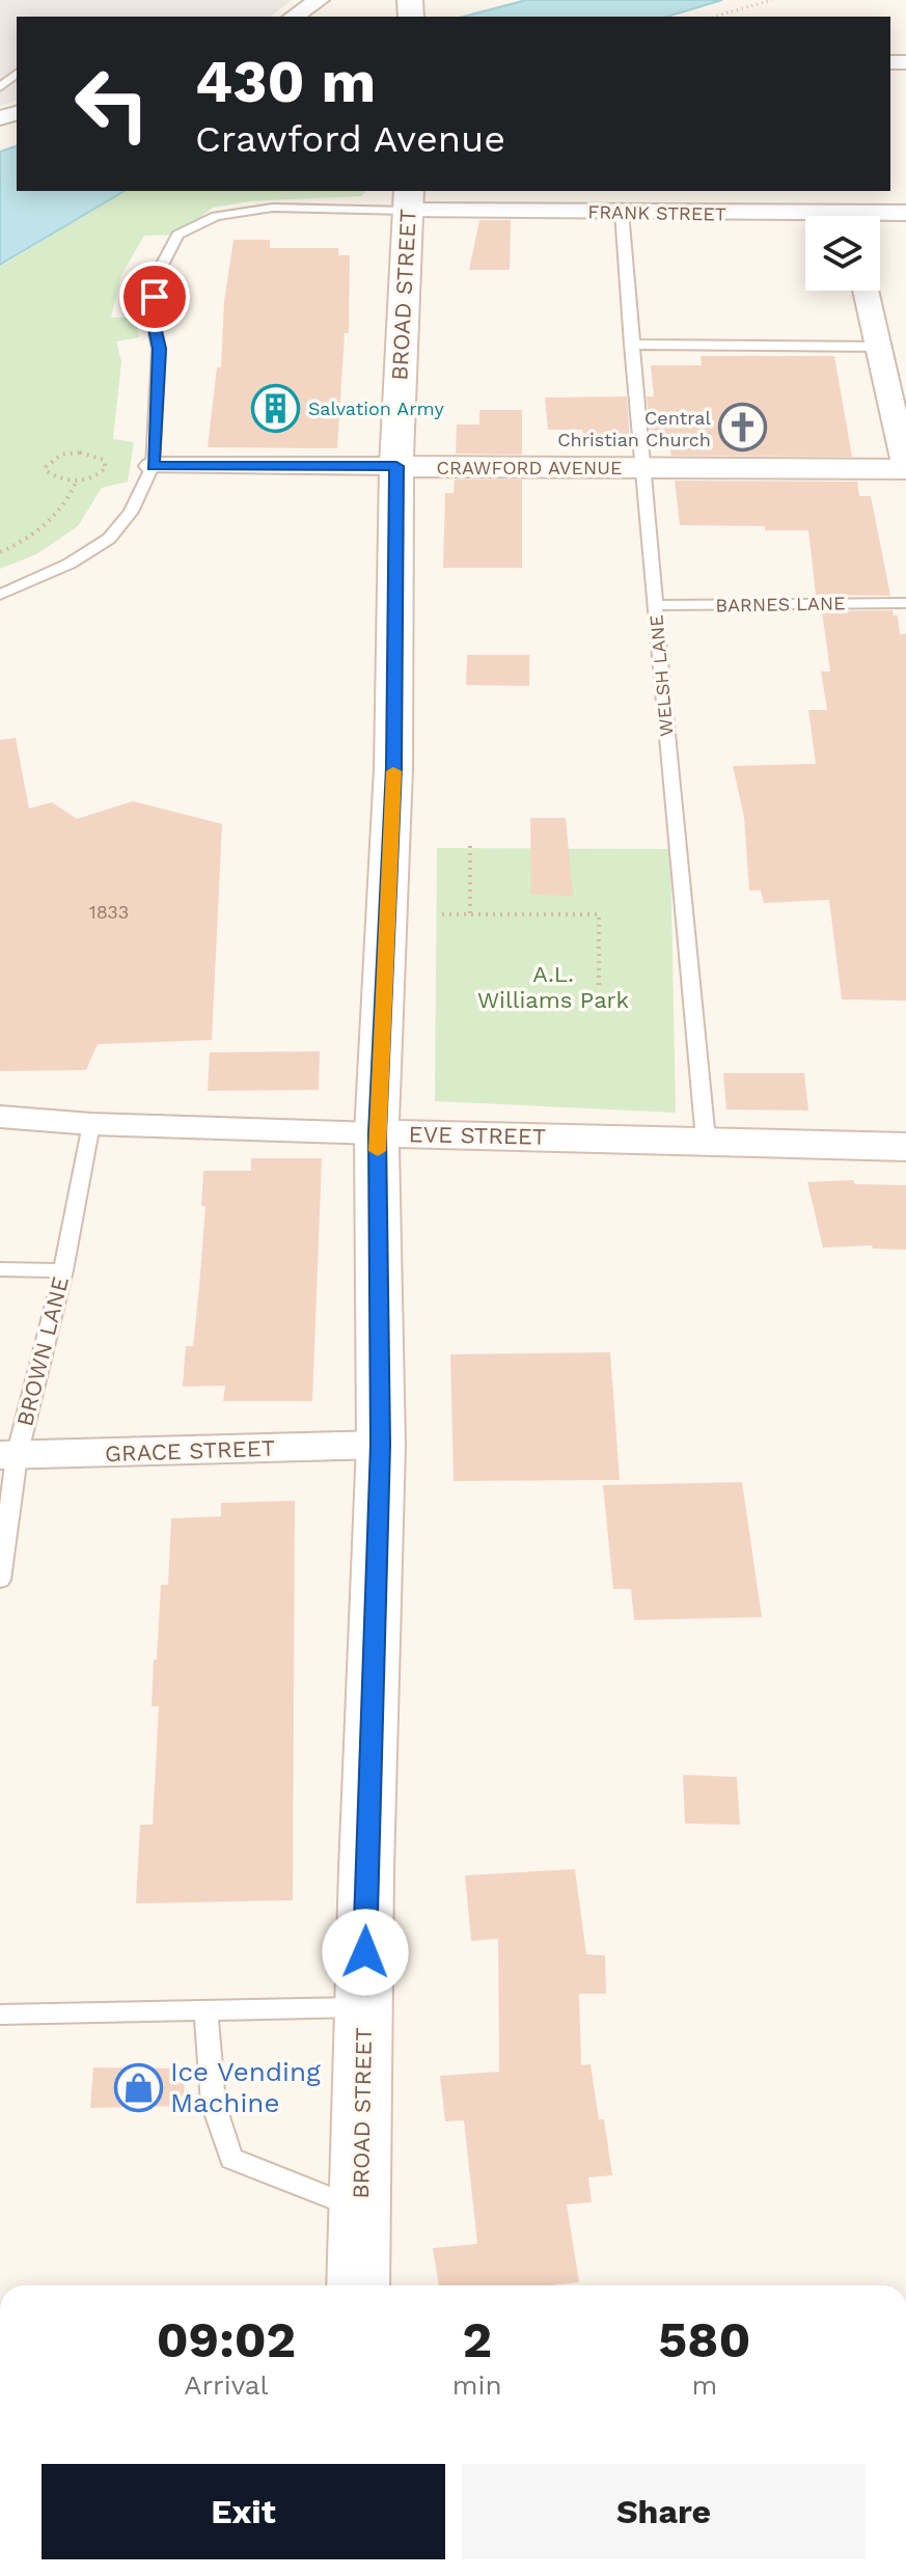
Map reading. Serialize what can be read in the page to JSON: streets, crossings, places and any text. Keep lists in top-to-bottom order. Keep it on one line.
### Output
{"streets":{"main road":["BROAD STREET","CRAWFORD AVENUE","EVE STREET"],"street":["FRANK STREET","GRACE STREET"],"lane":["BARNES LANE","WELSH LANE","BROWN LANE"]},"crossings":[["FRANK STREET","BROAD STREET"],["FRANK STREET","WELSH LANE"],["BROAD STREET","CRAWFORD AVENUE"],["BROAD STREET","EVE STREET"],["BROAD STREET","GRACE STREET"],["CRAWFORD AVENUE","WELSH LANE"],["BARNES LANE","WELSH LANE"],["WELSH LANE","EVE STREET"],["EVE STREET","BROWN LANE"],["BROWN LANE","GRACE STREET"]],"parks":["A.L. Williams Park"],"places":{"building":["Salvation Army"],"church":["Central Christian Church"],"shop":["Ice Vending Machine"]},"house_numbers":["1833"],"page":{"turn":["430 m","Crawford Avenue"],"eta":["09:02","Arrival","2","min","580","m"],"buttons":["Exit","Share"]}}
